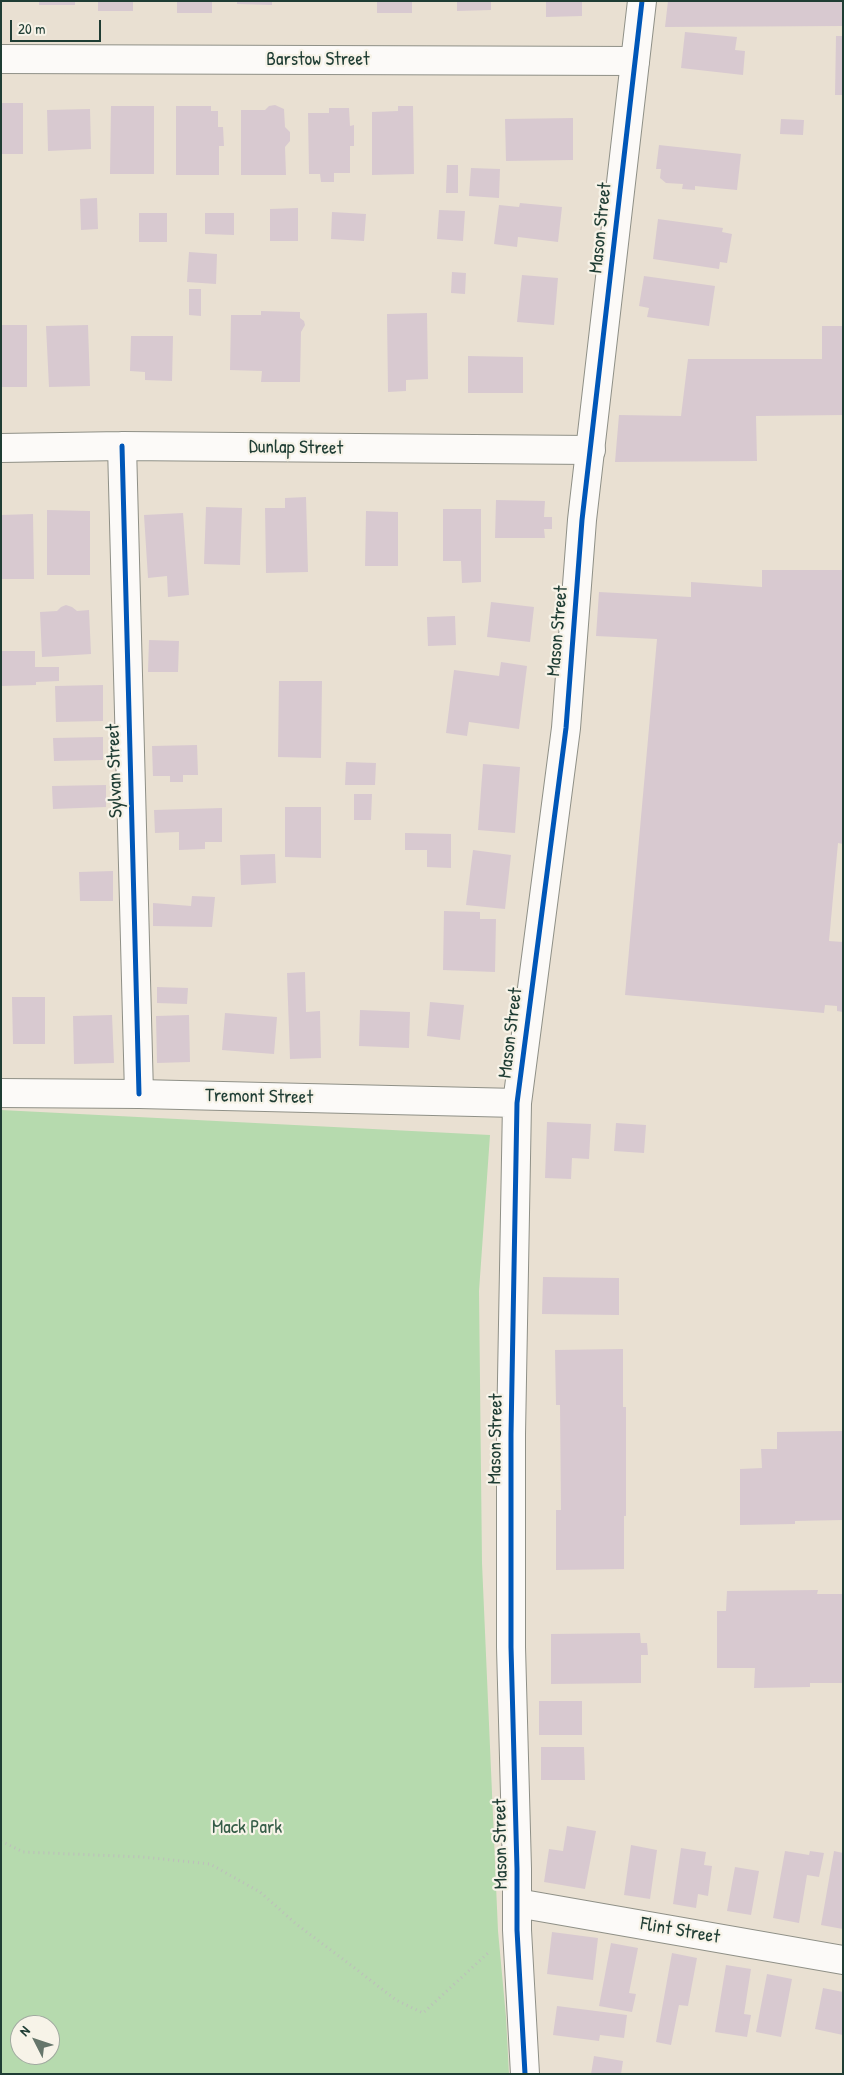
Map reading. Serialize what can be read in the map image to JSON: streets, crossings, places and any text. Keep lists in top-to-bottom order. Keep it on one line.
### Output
{"streets":{"street":["Barstow Street","Mason Street","Dunlap Street","Sylvan Street","Tremont Street","Flint Street"]},"crossings":[["Barstow Street","Mason Street"],["Mason Street","Dunlap Street"],["Mason Street","Tremont Street"],["Mason Street","Flint Street"],["Dunlap Street","Sylvan Street"],["Sylvan Street","Tremont Street"]],"parks":["Mack Park"],"scale_bar":"20 m","north":"top left"}
